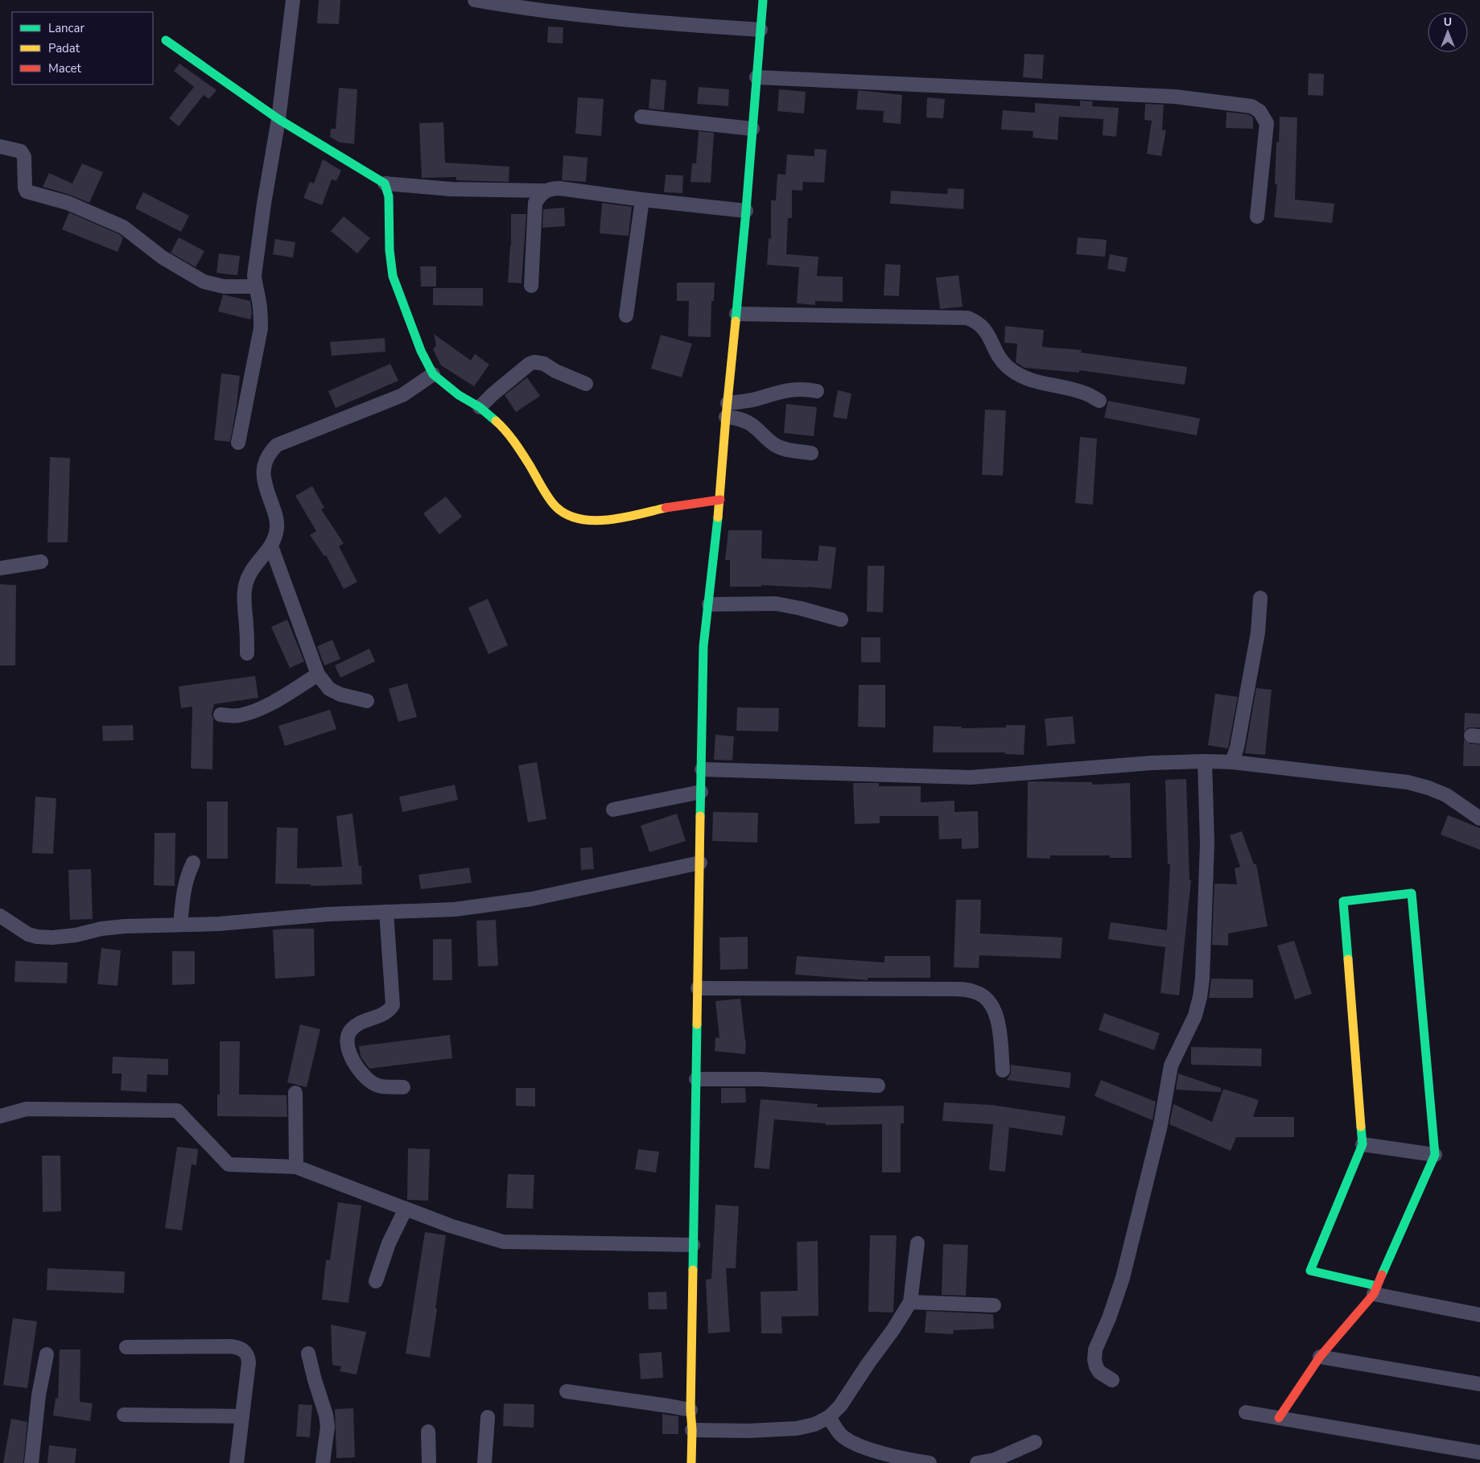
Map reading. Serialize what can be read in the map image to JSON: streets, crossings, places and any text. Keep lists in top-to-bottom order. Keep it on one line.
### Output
{"legend":["Lancar","Padat","Macet"],"north":"top"}
